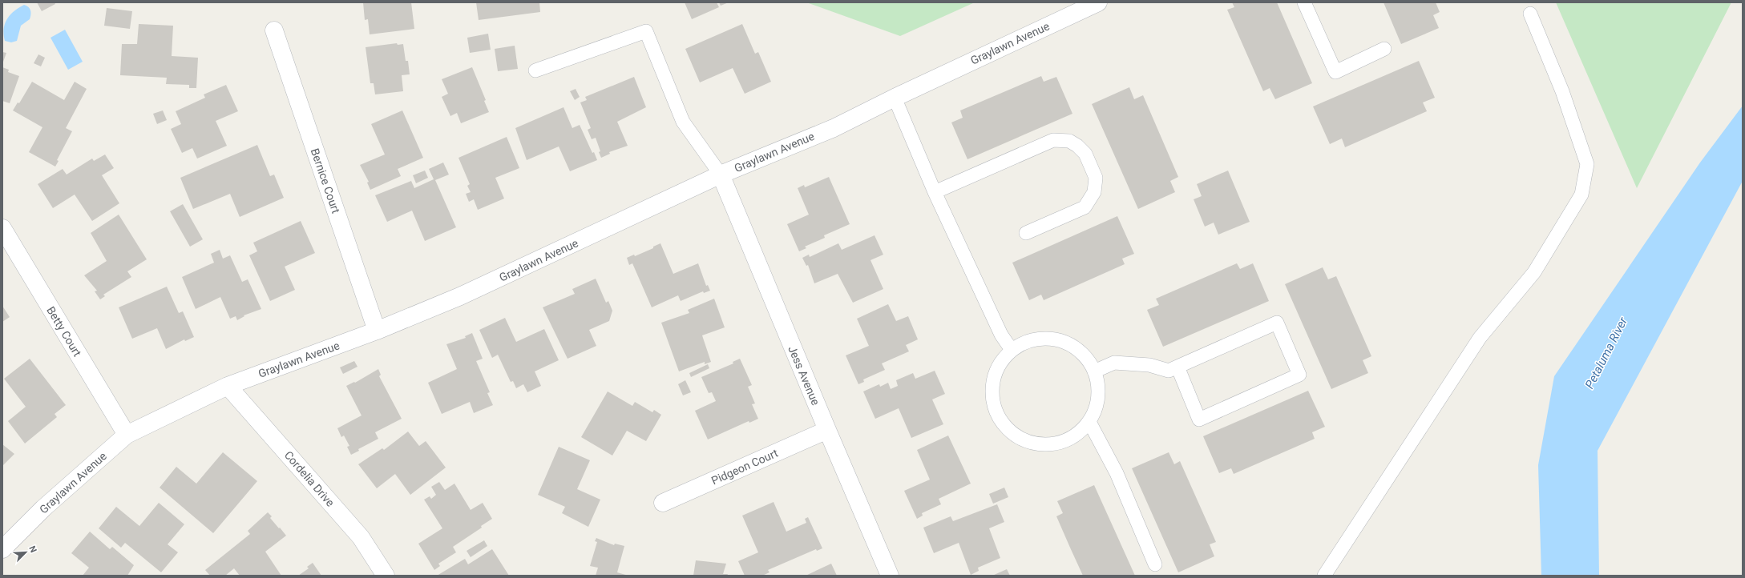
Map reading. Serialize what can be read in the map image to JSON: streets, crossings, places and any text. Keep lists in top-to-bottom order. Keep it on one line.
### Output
{"streets":{"street":["Graylawn Avenue","Bernice Court","Betty Court","Jess Avenue","Pidgeon Court","Cordelia Drive"]},"crossings":[["Graylawn Avenue","Bernice Court"],["Graylawn Avenue","Betty Court"],["Graylawn Avenue","Jess Avenue"],["Graylawn Avenue","Cordelia Drive"],["Jess Avenue","Pidgeon Court"]],"water":["Petaluma River"],"north":"top right"}
